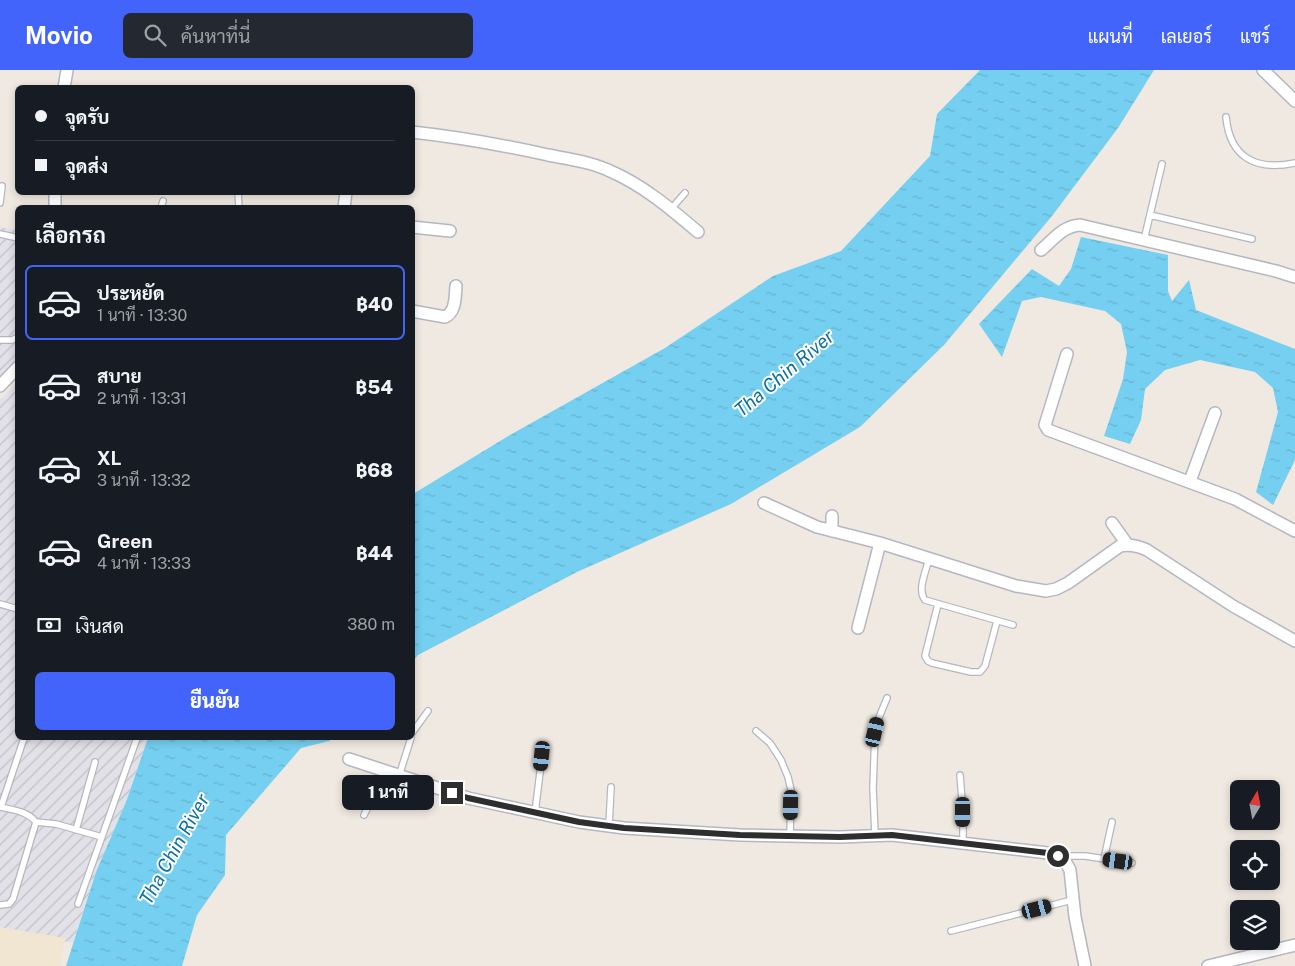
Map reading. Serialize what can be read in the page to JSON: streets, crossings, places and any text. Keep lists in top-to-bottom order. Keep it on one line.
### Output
{"water":["Tha Chin River"],"north":"top","page":{"header":"Movio","search":"ค้นหาที่นี่","nav":["แผนที่","เลเยอร์","แชร์"],"banner":["จุดรับ","จุดส่ง"],"heading":"เลือกรถ","list":[{"name":"ประหยัด","note":"1 นาที · 13:30","value":"฿40"},{"name":"สบาย","note":"2 นาที · 13:31","value":"฿54"},{"name":"XL","note":"3 นาที · 13:32","value":"฿68"},{"name":"Green","note":"4 นาที · 13:33","value":"฿44"}],"pay":["เงินสด","380 m"],"buttons":"ยืนยัน","bubble":"1 นาที"}}
